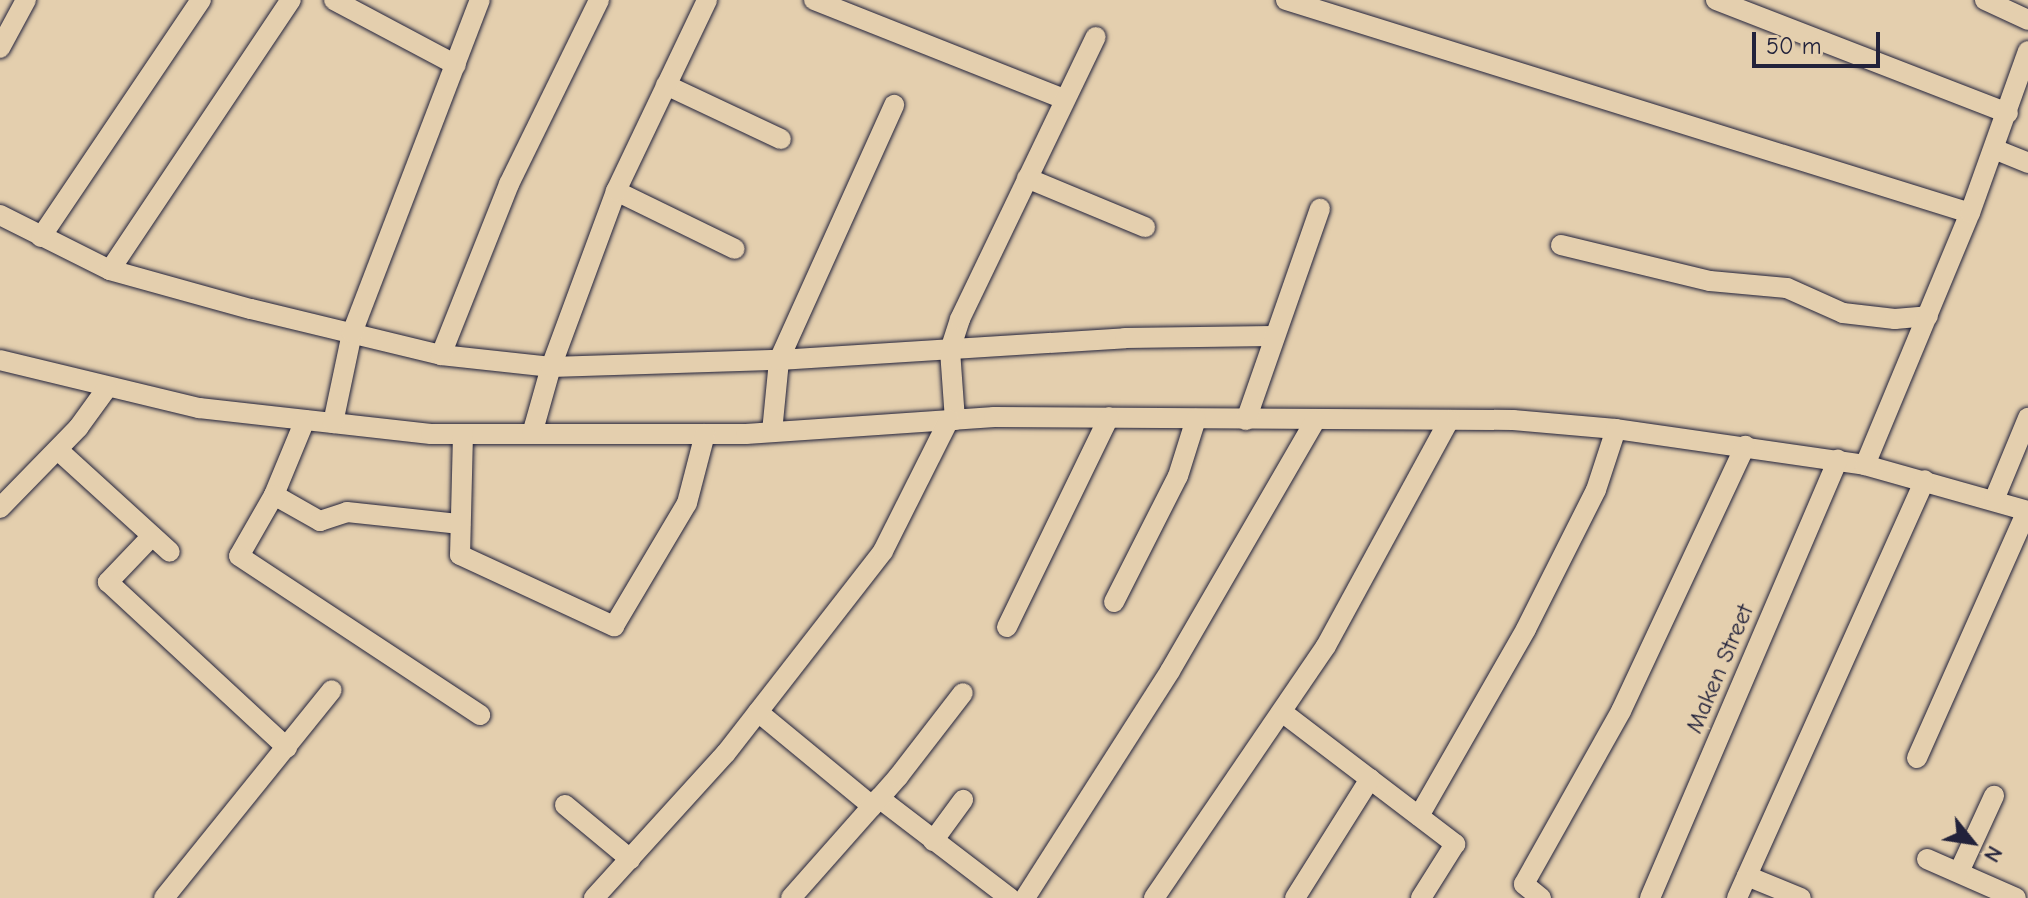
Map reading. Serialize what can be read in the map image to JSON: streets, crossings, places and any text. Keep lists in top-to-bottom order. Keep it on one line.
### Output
{"streets":{"street":["Maken Street"]},"scale_bar":"50 m","north":"bottom right"}
